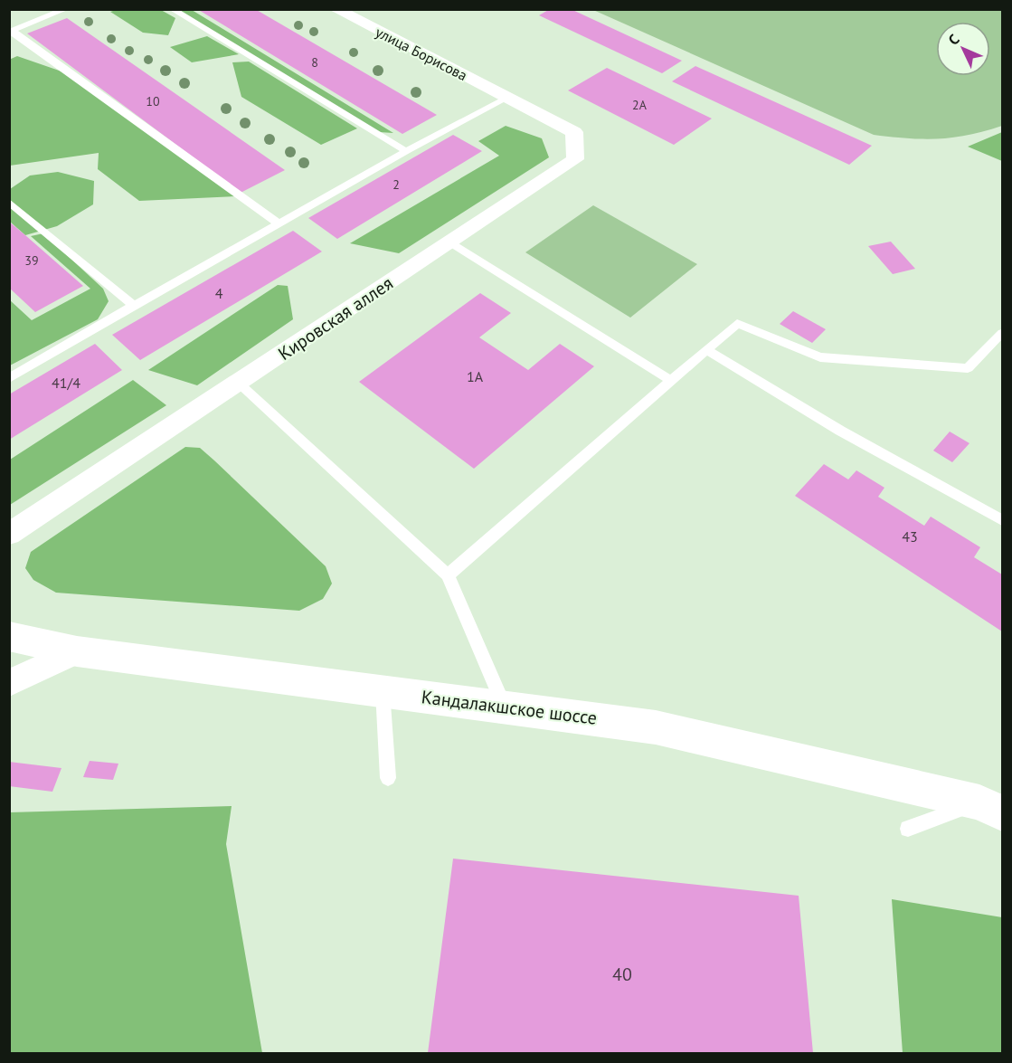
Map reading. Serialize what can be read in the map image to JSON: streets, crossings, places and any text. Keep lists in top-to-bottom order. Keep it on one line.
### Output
{"streets":{"main road":["Кандалакшское шоссе"],"street":["улица Борисова","Кировская аллея"]},"crossings":[["улица Борисова","Кировская аллея"]],"house_numbers":["8","10","2А","2","39","4","1А","41/4","43","40"],"north":"top left"}
